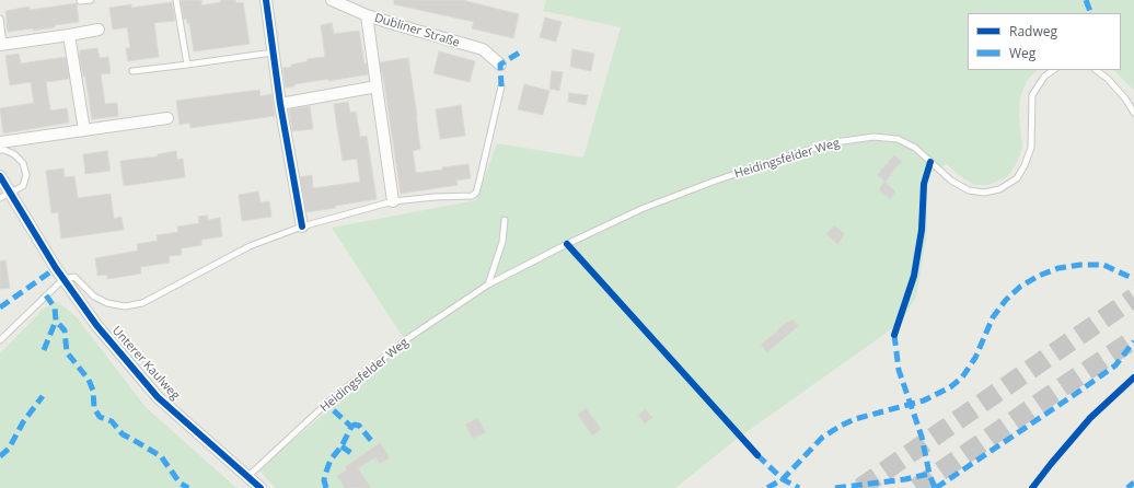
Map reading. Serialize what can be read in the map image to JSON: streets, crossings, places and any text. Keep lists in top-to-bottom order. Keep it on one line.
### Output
{"streets":{"street":["Dubliner Straße","Unterer Kaulweg"],"lane":["Heidingsfelder Weg"]},"crossings":[["Heidingsfelder Weg","Unterer Kaulweg"]],"legend":["Radweg","Weg"]}
